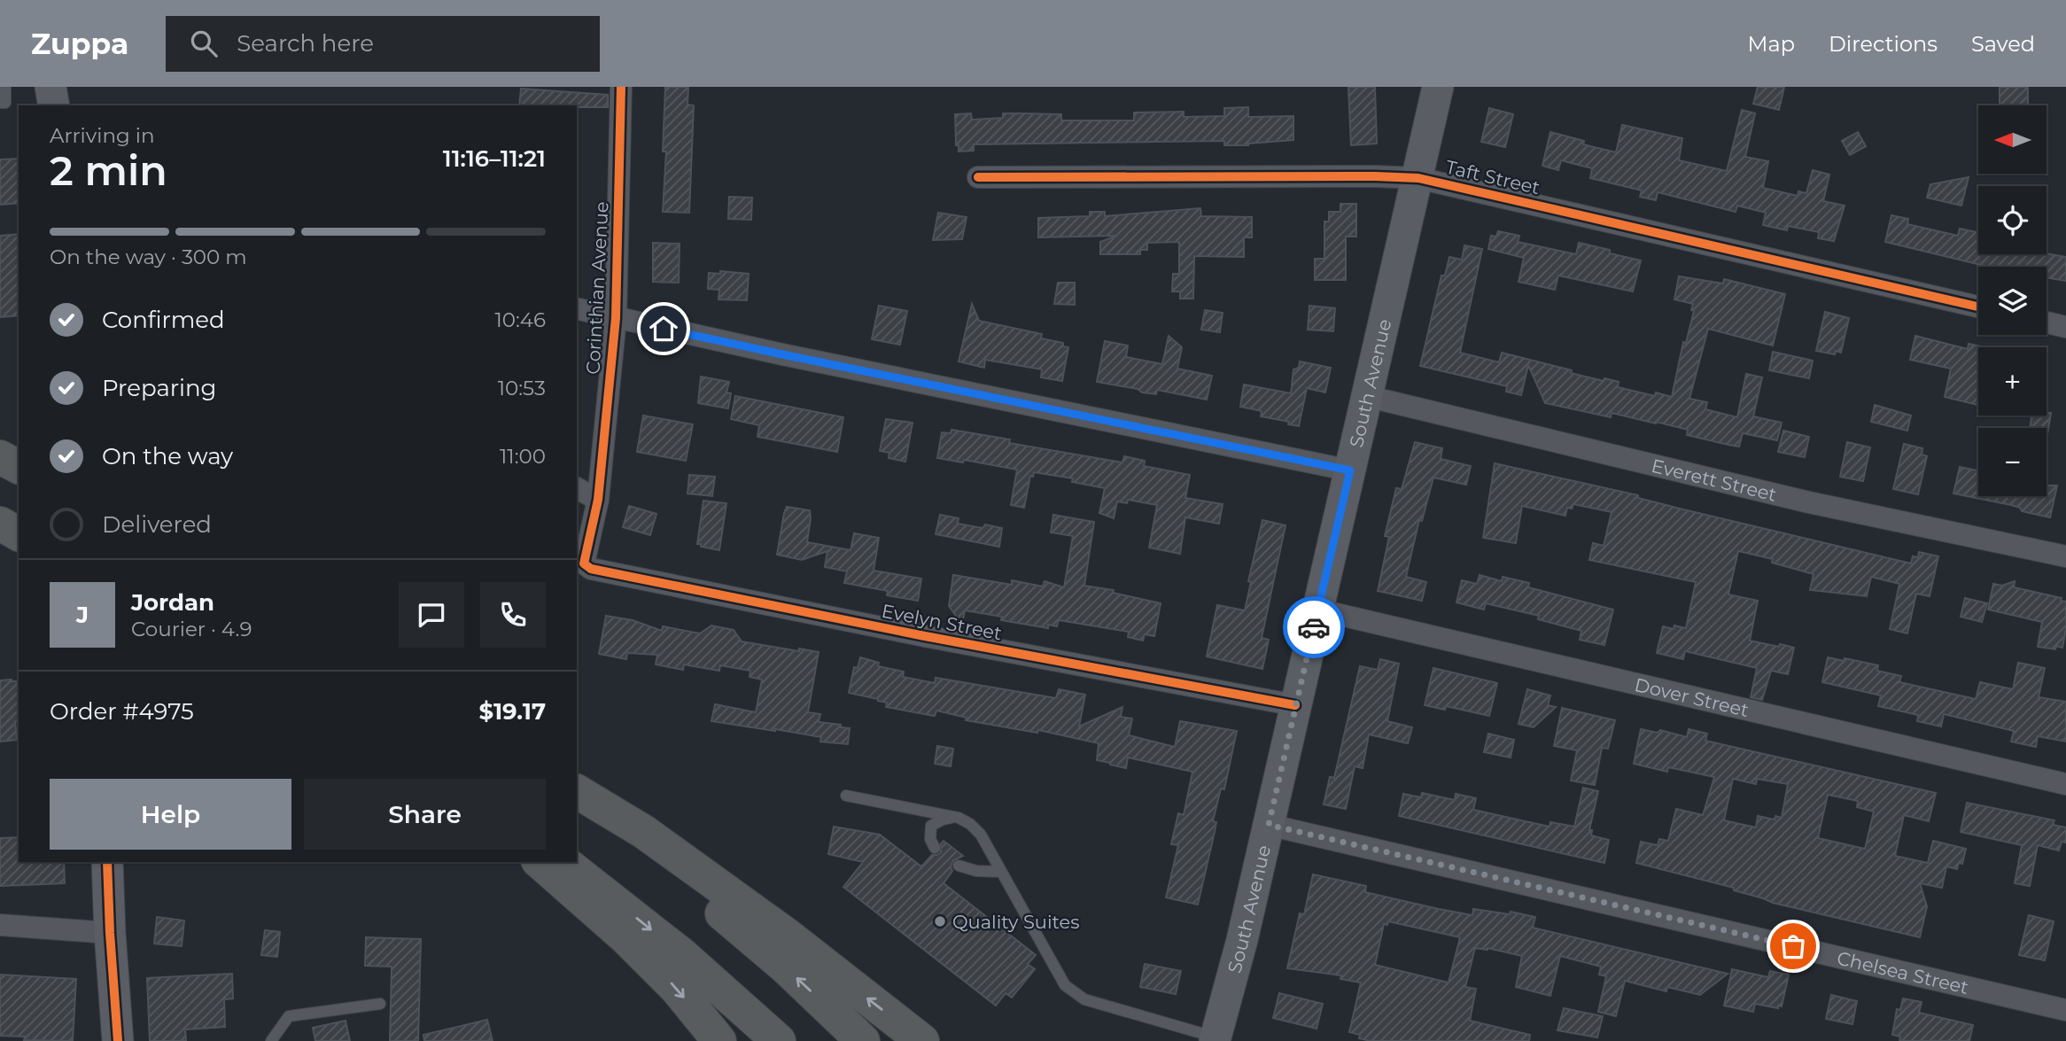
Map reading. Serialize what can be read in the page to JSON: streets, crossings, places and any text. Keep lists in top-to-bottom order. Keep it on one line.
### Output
{"streets":{"main road":["South Avenue"],"street":["Taft Street","Corinthian Avenue","Everett Street","Evelyn Street","Dover Street","Chelsea Street"]},"crossings":[["Taft Street","South Avenue"],["Corinthian Avenue","Evelyn Street"],["South Avenue","Everett Street"],["South Avenue","Evelyn Street"],["South Avenue","Dover Street"],["South Avenue","Chelsea Street"]],"places":["Quality Suites"],"north":"left","page":{"header":"Zuppa","search":"Search here","nav":["Map","Directions","Saved"],"map_buttons":["+","−"],"heading":["2 min","Arriving in","11:16–11:21"],"panel":["Jordan","Courier · 4.9","Order #4975","$19.17"],"bar":"On the way · 300 m","list":[["Confirmed","10:46"],["Preparing","10:53"],["On the way","11:00"],"Delivered"],"round":"J","buttons":["Help","Share"]}}
